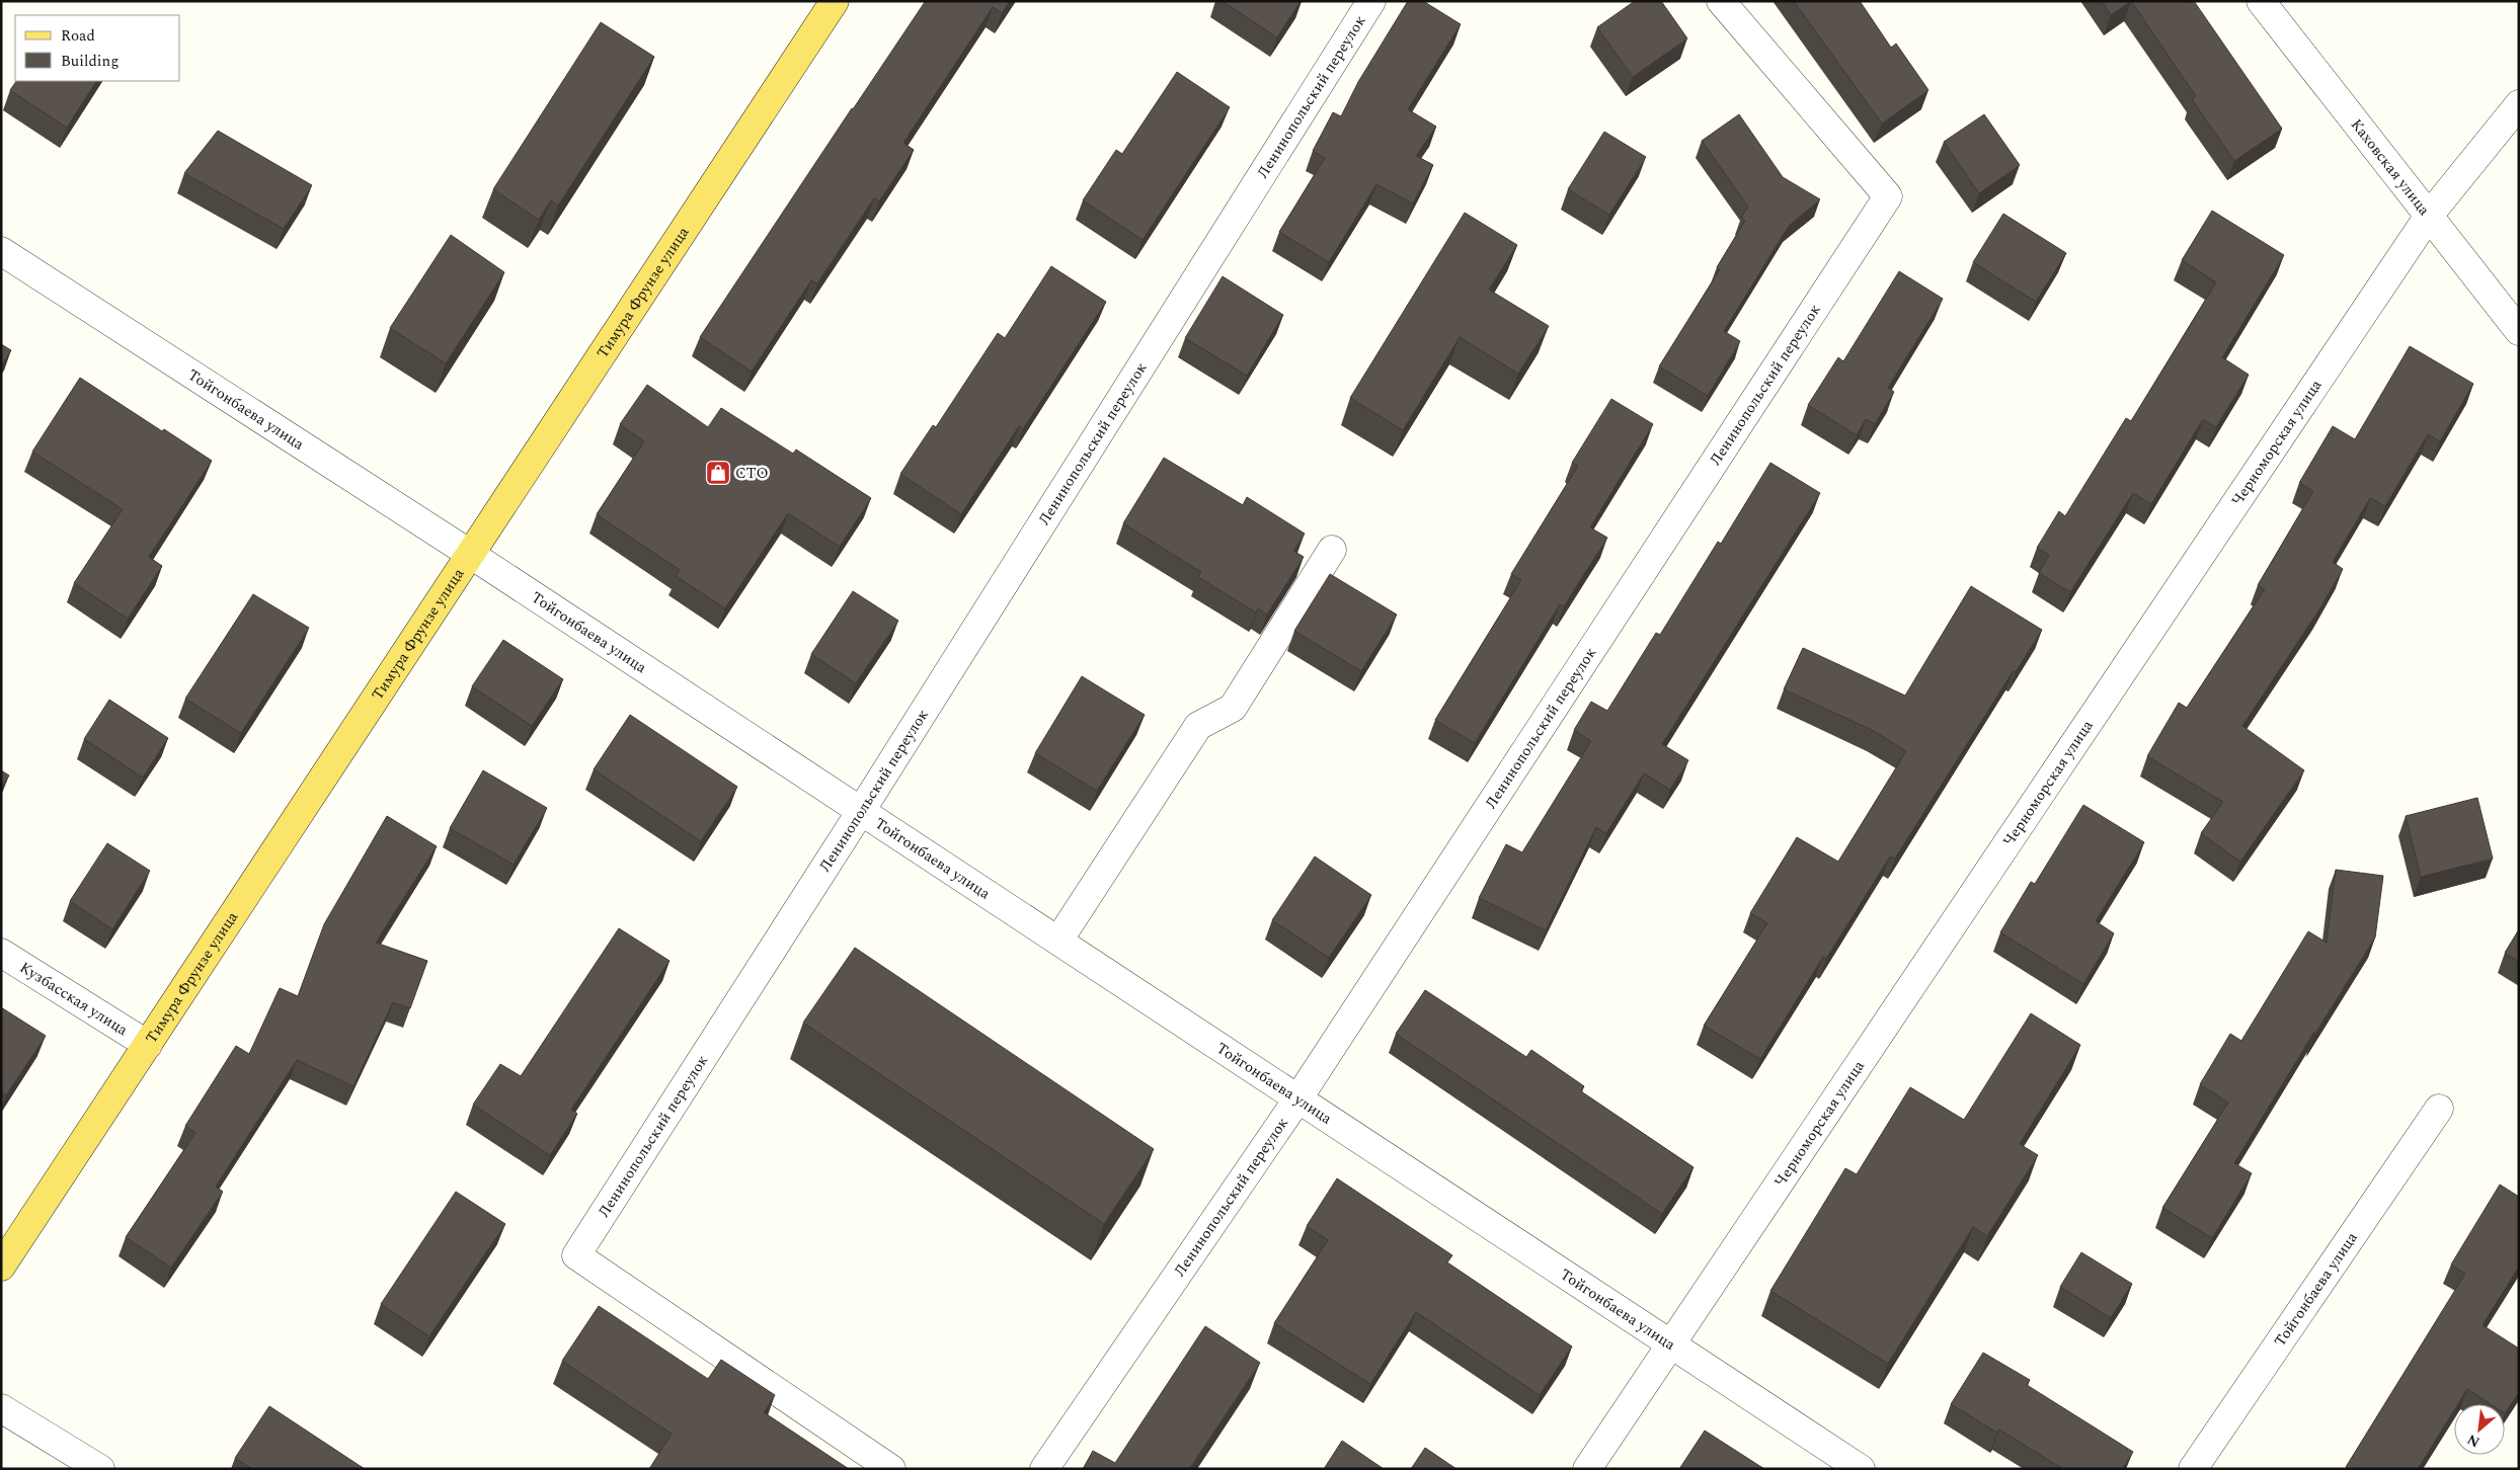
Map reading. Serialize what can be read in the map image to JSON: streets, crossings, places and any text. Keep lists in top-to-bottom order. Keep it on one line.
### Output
{"streets":{"main road":["Тимура Фрунзе улица"],"street":["Ленинопольский переулок","Каховская улица","Тойгонбаева улица","Черноморская улица","Кузбасская улица"]},"crossings":[["Ленинопольский переулок","Тойгонбаева улица"],["Каховская улица","Черноморская улица"],["Тимура Фрунзе улица","Тойгонбаева улица"],["Тимура Фрунзе улица","Кузбасская улица"],["Тойгонбаева улица","Черноморская улица"]],"places":{"shop":["СТО"]},"legend":["Road","Building"],"north":"bottom left"}
